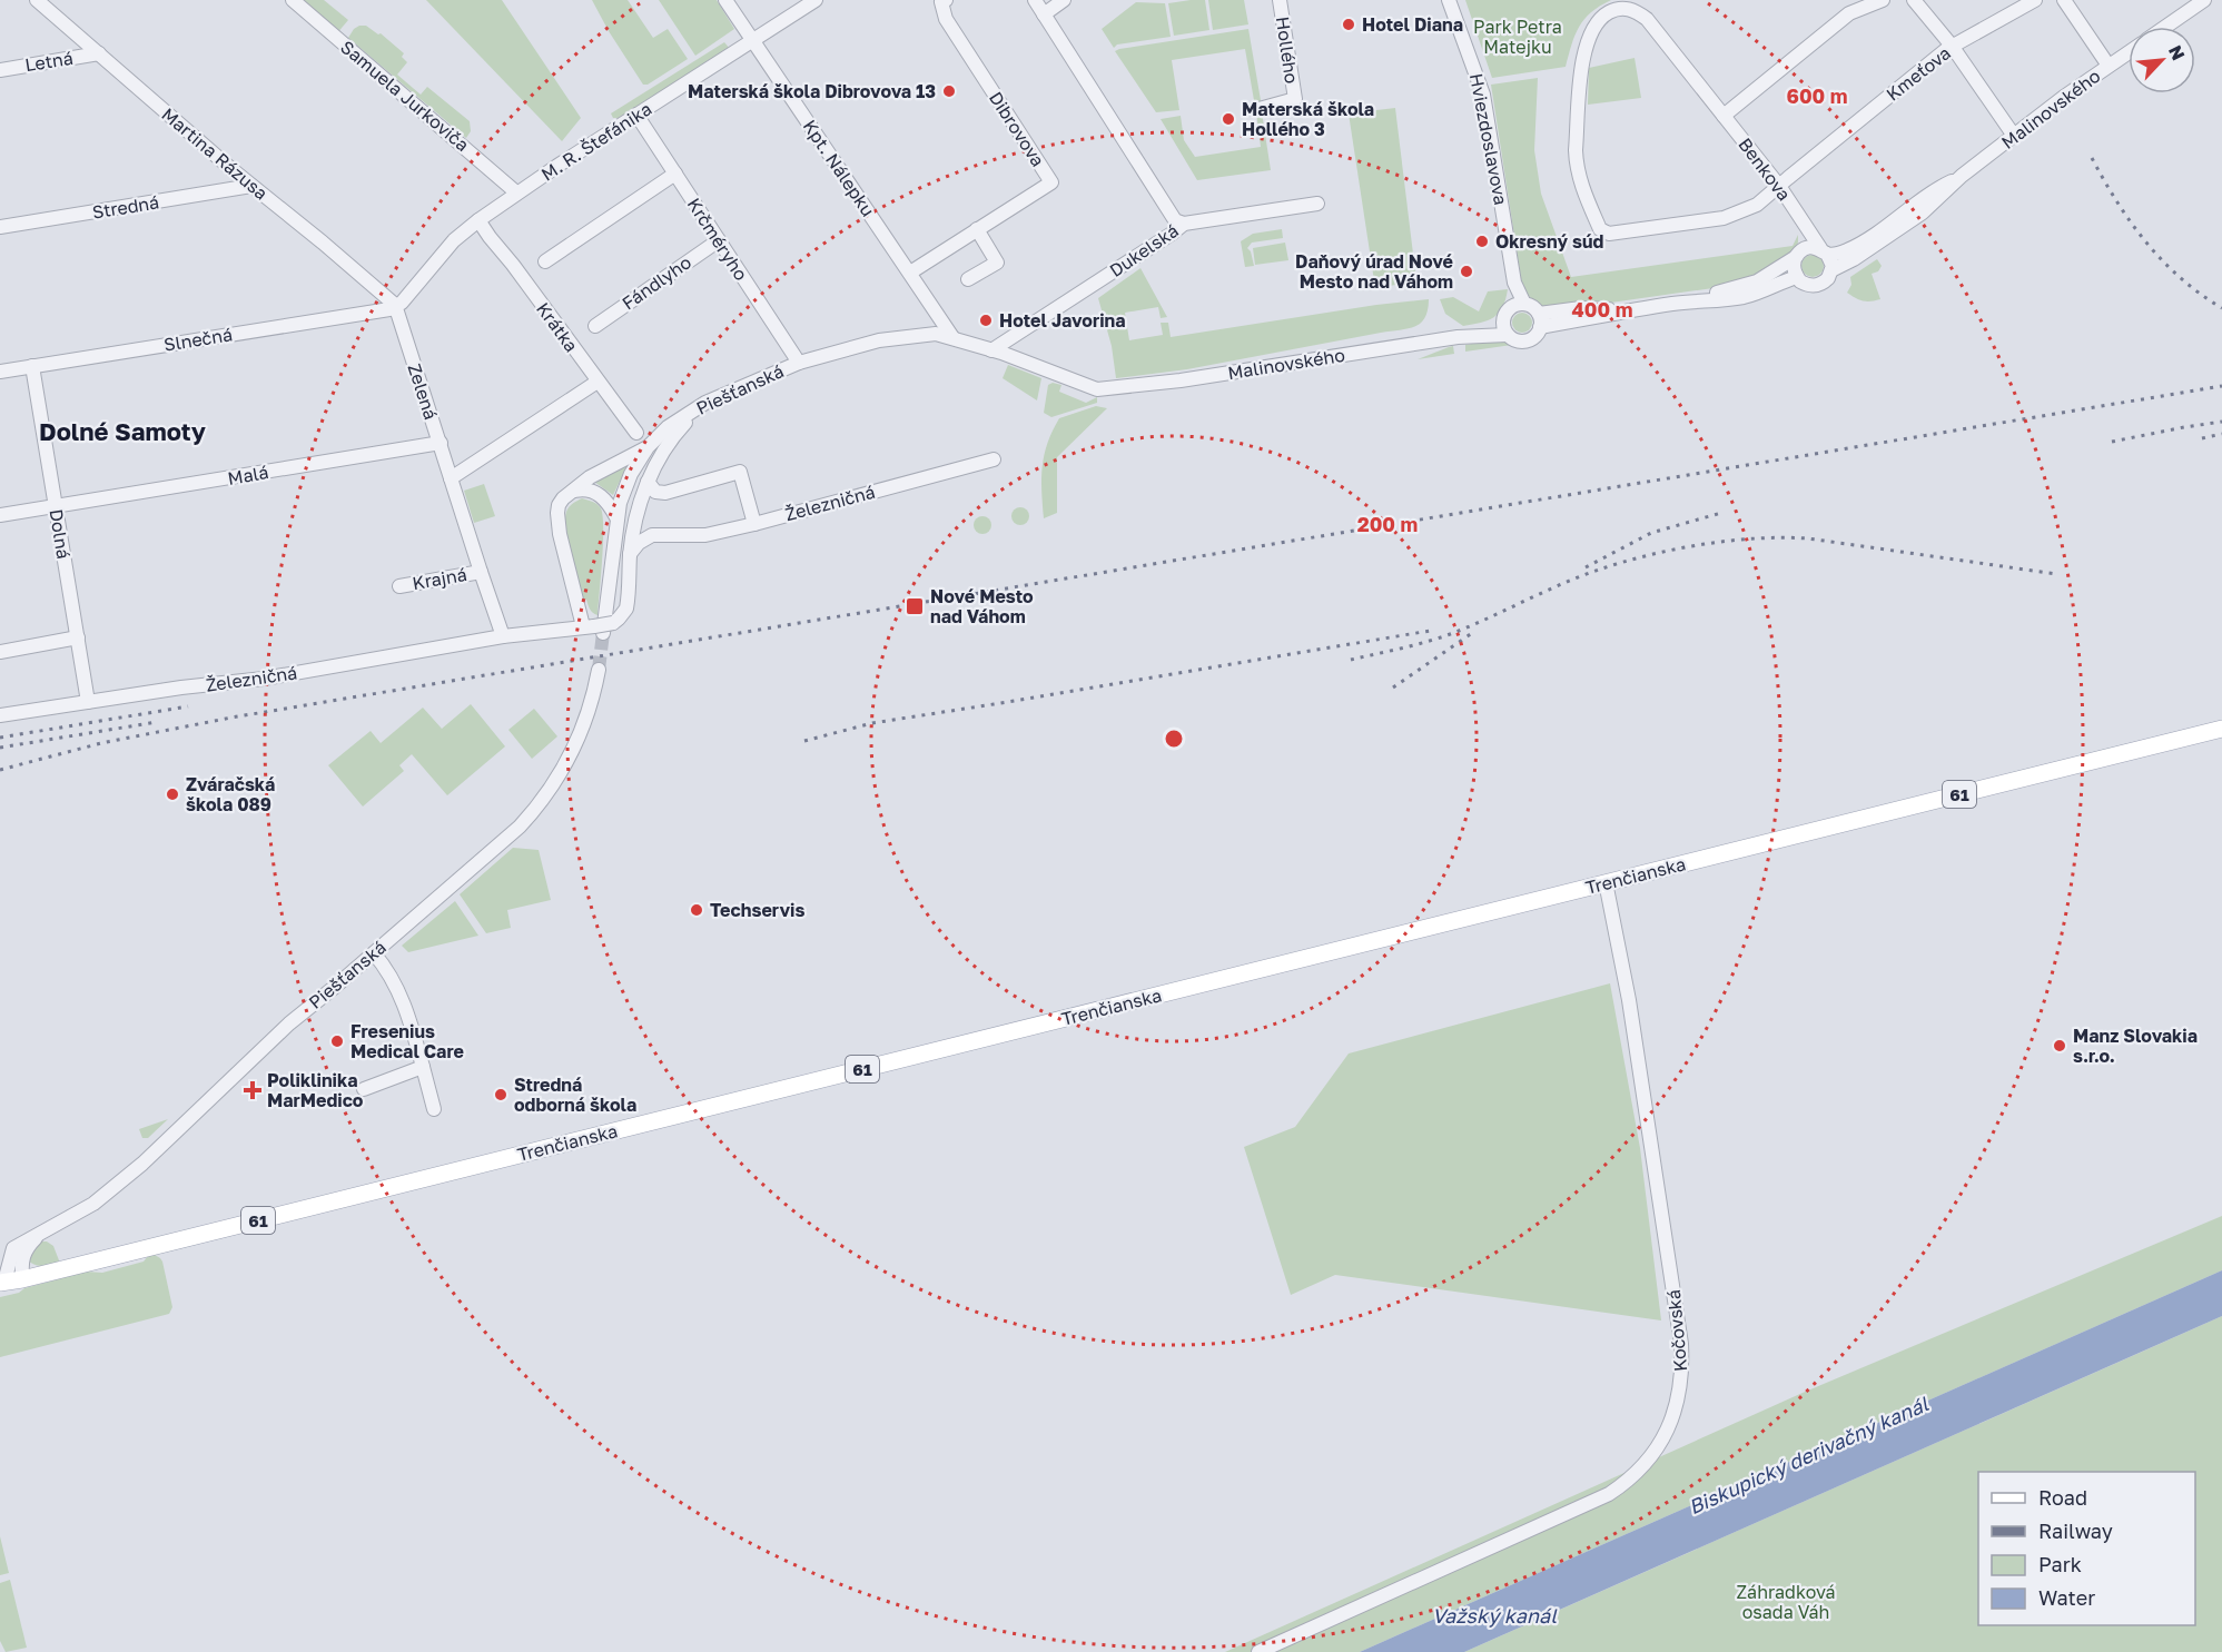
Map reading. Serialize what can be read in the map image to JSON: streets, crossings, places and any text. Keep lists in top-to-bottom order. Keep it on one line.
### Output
{"streets":{"main road":["61","Trenčianska"],"street":["Hollého","Letná","Kmeťova","Samuela Jurkoviča","Malinovského","Dibrovova","Hviezdoslavova","M. R. Štefánika","Martina Rázusa","Kpt. Nálepku","Benkova","Stredná","Krčméryho","Dukelská","Fándlyho","Krátka","Slnečná","Piešťanská","Zelená","Malá","Železničná","Dolná","Krajná","Kočovská"]},"crossings":[["Letná","Martina Rázusa"],["Kmeťova","Benkova"],["Samuela Jurkoviča","M. R. Štefánika"],["Malinovského","Hviezdoslavova"],["Malinovského","Benkova"],["Malinovského","Piešťanská"],["Dibrovova","Kpt. Nálepku"],["M. R. Štefánika","Martina Rázusa"],["M. R. Štefánika","Kpt. Nálepku"],["M. R. Štefánika","Krčméryho"],["M. R. Štefánika","Krátka"],["M. R. Štefánika","Slnečná"],["M. R. Štefánika","Zelená"],["Martina Rázusa","Stredná"],["Martina Rázusa","Slnečná"],["Martina Rázusa","Zelená"],["Kpt. Nálepku","Piešťanská"],["Krčméryho","Fándlyho"],["Krčméryho","Piešťanská"],["Dukelská","Piešťanská"],["Slnečná","Zelená"],["Slnečná","Dolná"],["Piešťanská","Železničná"],["Piešťanská","Trenčianska"],["Zelená","Malá"],["Zelená","Železničná"],["Zelená","Krajná"],["Malá","Dolná"],["Železničná","Dolná"],["Trenčianska","Kočovská"]],"districts":["Dolné Samoty"],"water":["Biskupický derivačný kanál","Važský kanál"],"parks":["Park Petra Matejku","Záhradková osada Váh"],"places":{"other":["Hotel Diana","Materská škola Dibrovova 13","Materská škola Hollého 3","Okresný súd","Daňový úrad Nové Mesto nad Váhom","Hotel Javorina","Zváračská škola 089","Techservis","Fresenius Medical Care","Manz Slovakia s.r.o.","Stredná odborná škola"],"transit":["Nové Mesto nad Váhom"],"health":["Poliklinika MarMedico"]},"legend":["Road","Railway","Park","Water"],"north":"top right","rings":["600 m","400 m","200 m"]}
